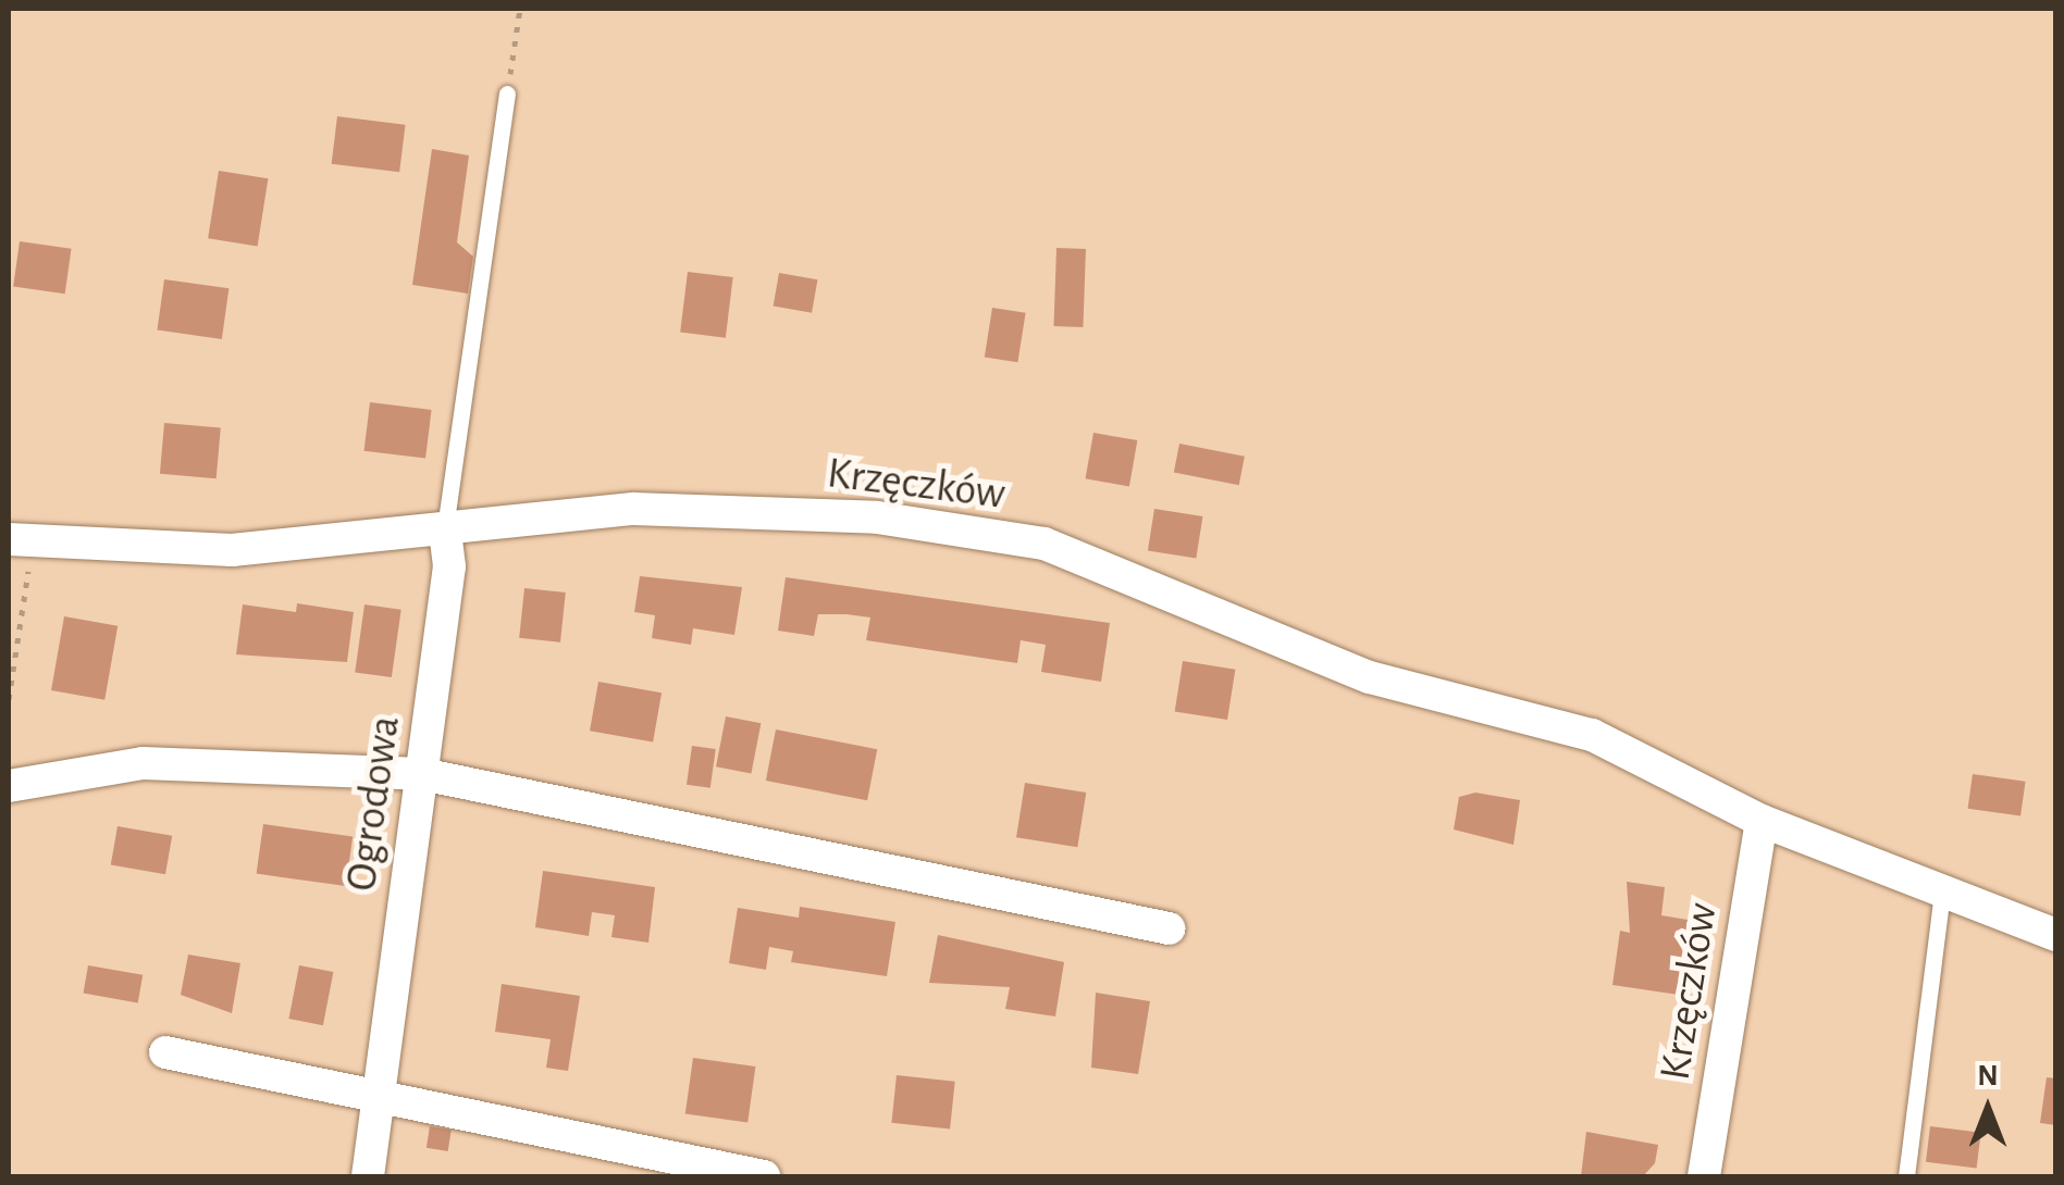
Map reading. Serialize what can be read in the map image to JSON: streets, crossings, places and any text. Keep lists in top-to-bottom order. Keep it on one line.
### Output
{"streets":{"street":["Krzęczków","Ogrodowa"]},"crossings":[["Krzęczków","Ogrodowa"]],"north":"top"}
